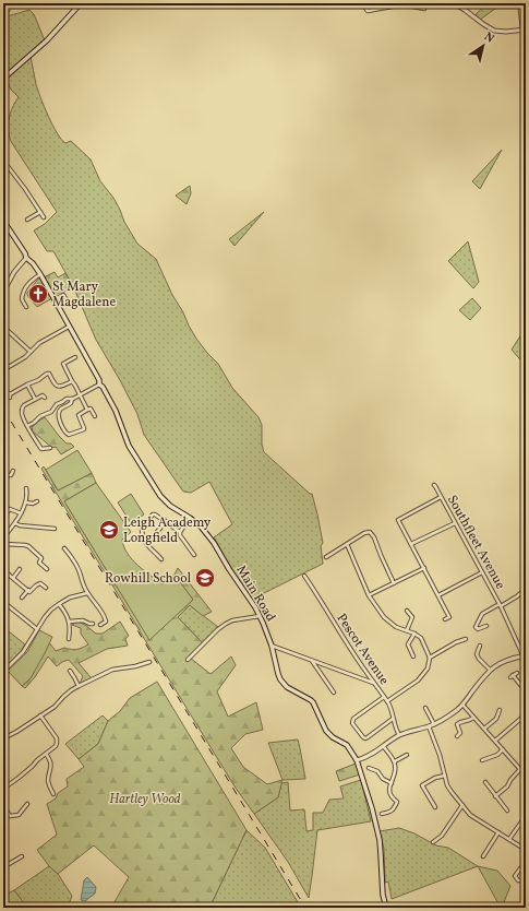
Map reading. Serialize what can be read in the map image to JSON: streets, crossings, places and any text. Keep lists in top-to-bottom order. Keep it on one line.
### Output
{"streets":{"main road":["Main Road"],"street":["Southfleet Avenue","Pescot Avenue"]},"parks":["Hartley Wood"],"places":{"church":["St Mary Magdalene"],"school or university":["Leigh Academy Longfield","Rowhill School"]},"north":"top right"}
